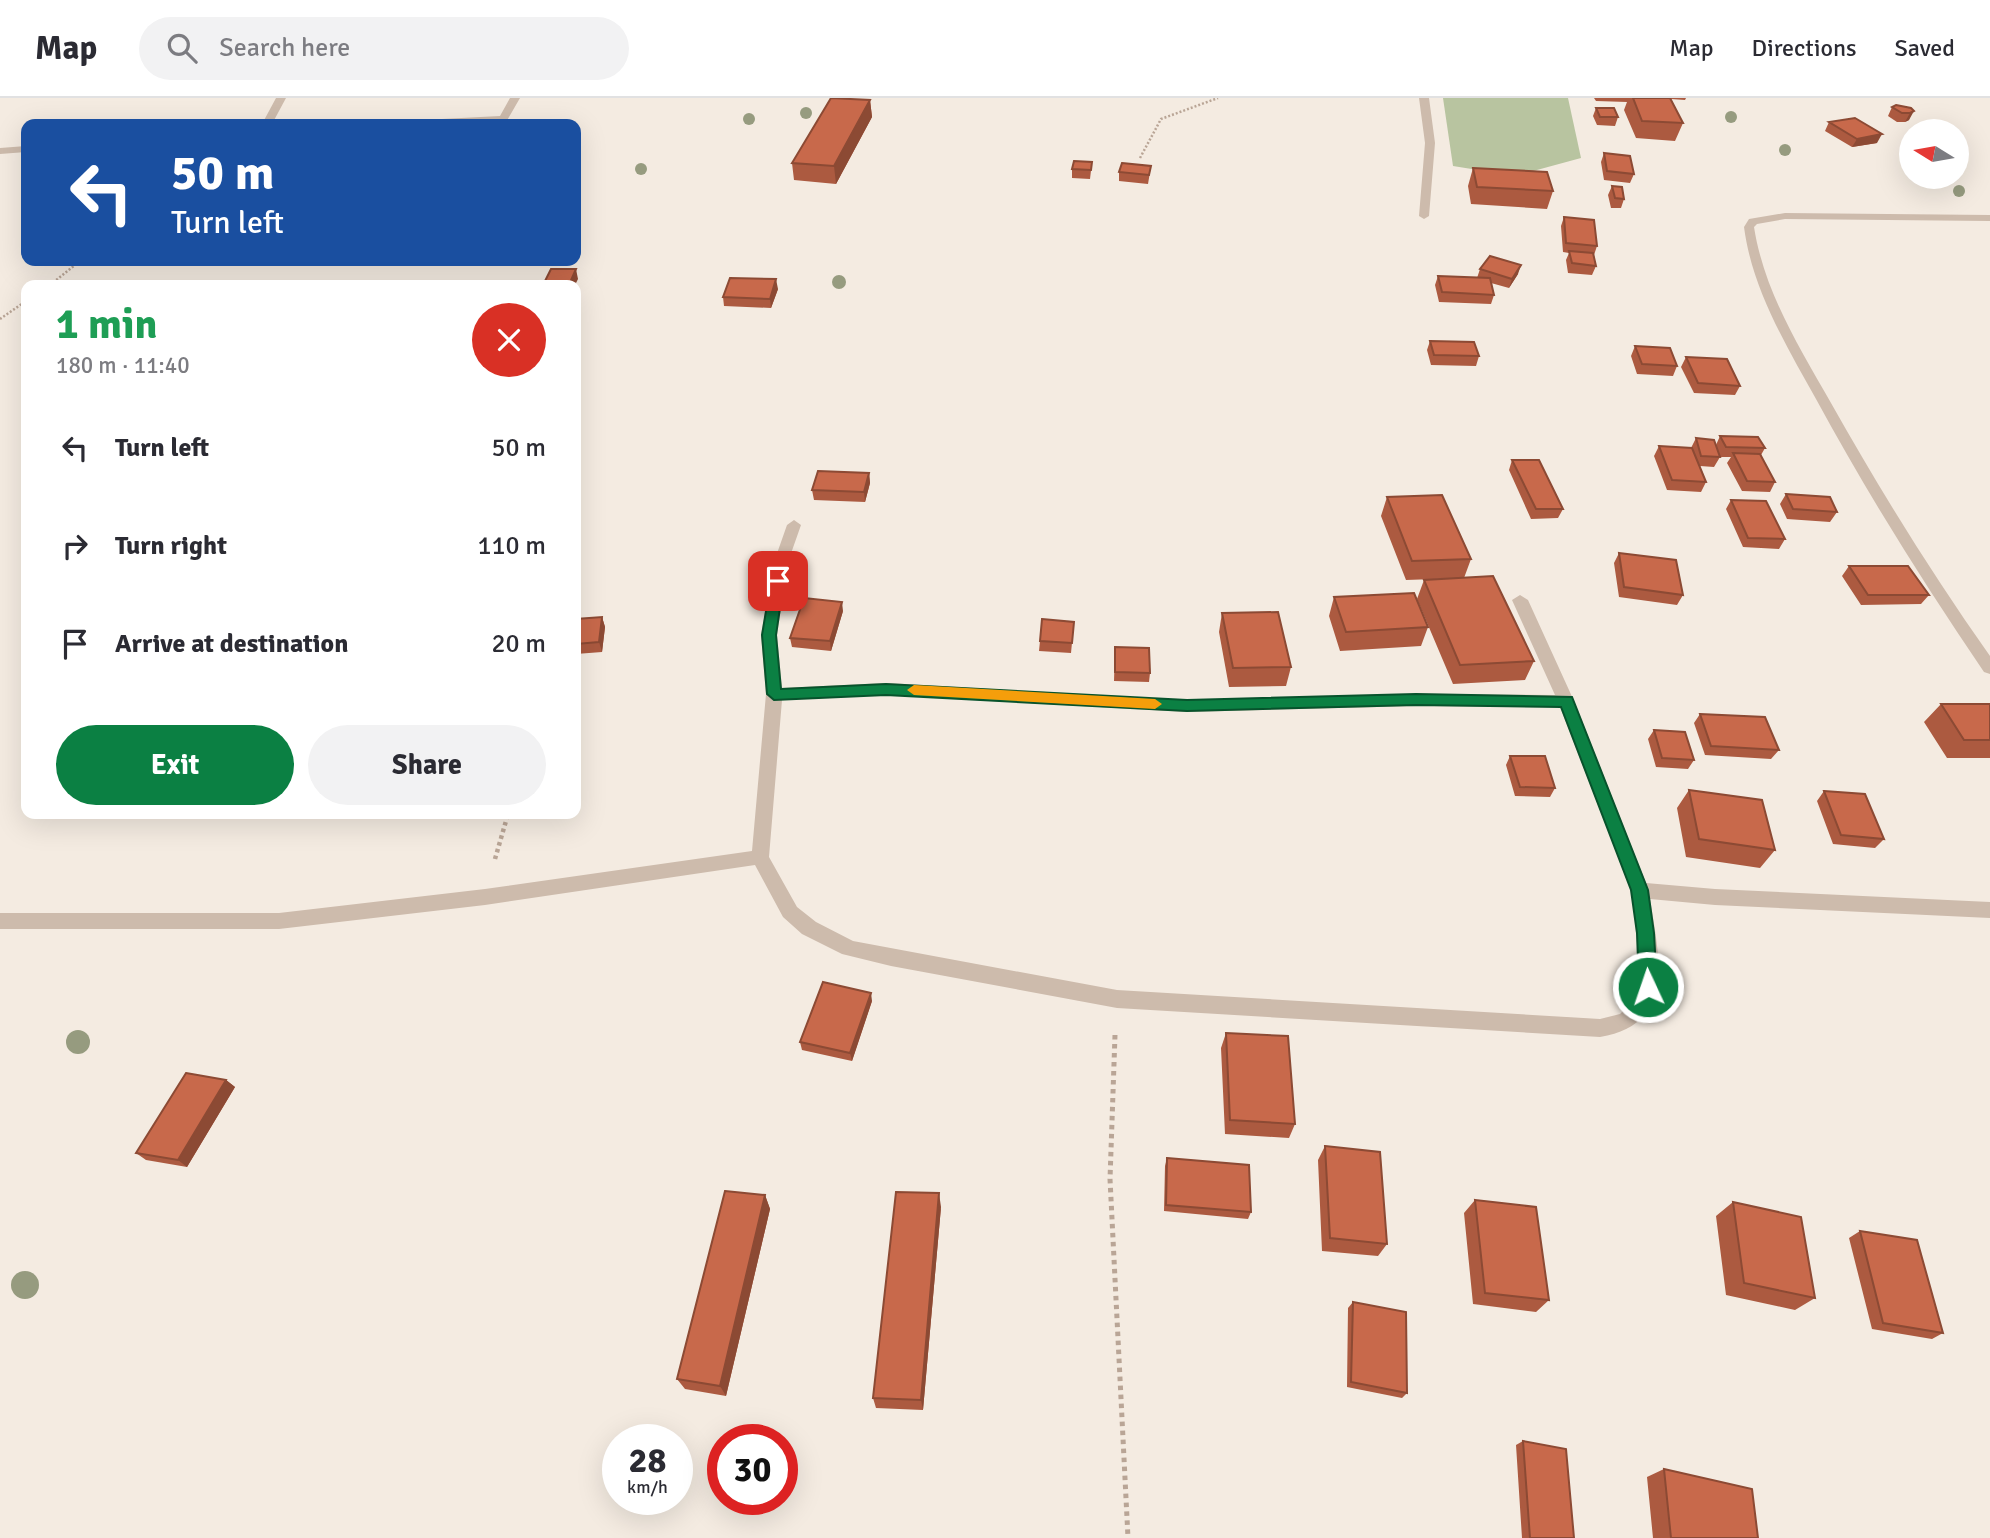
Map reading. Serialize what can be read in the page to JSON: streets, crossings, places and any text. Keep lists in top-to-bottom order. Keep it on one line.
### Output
{"north":"left","page":{"header":"Map","search":"Search here","nav":["Map","Directions","Saved"],"turn":["50 m","Turn left"],"heading":["1 min","180 m · 11:40"],"list":[{"name":"Turn left","value":"50 m"},{"name":"Turn right","value":"110 m"},{"name":"Arrive at destination","value":"20 m"}],"buttons":["Exit","Share"],"speed":"28 km/h","limit":"30"}}
